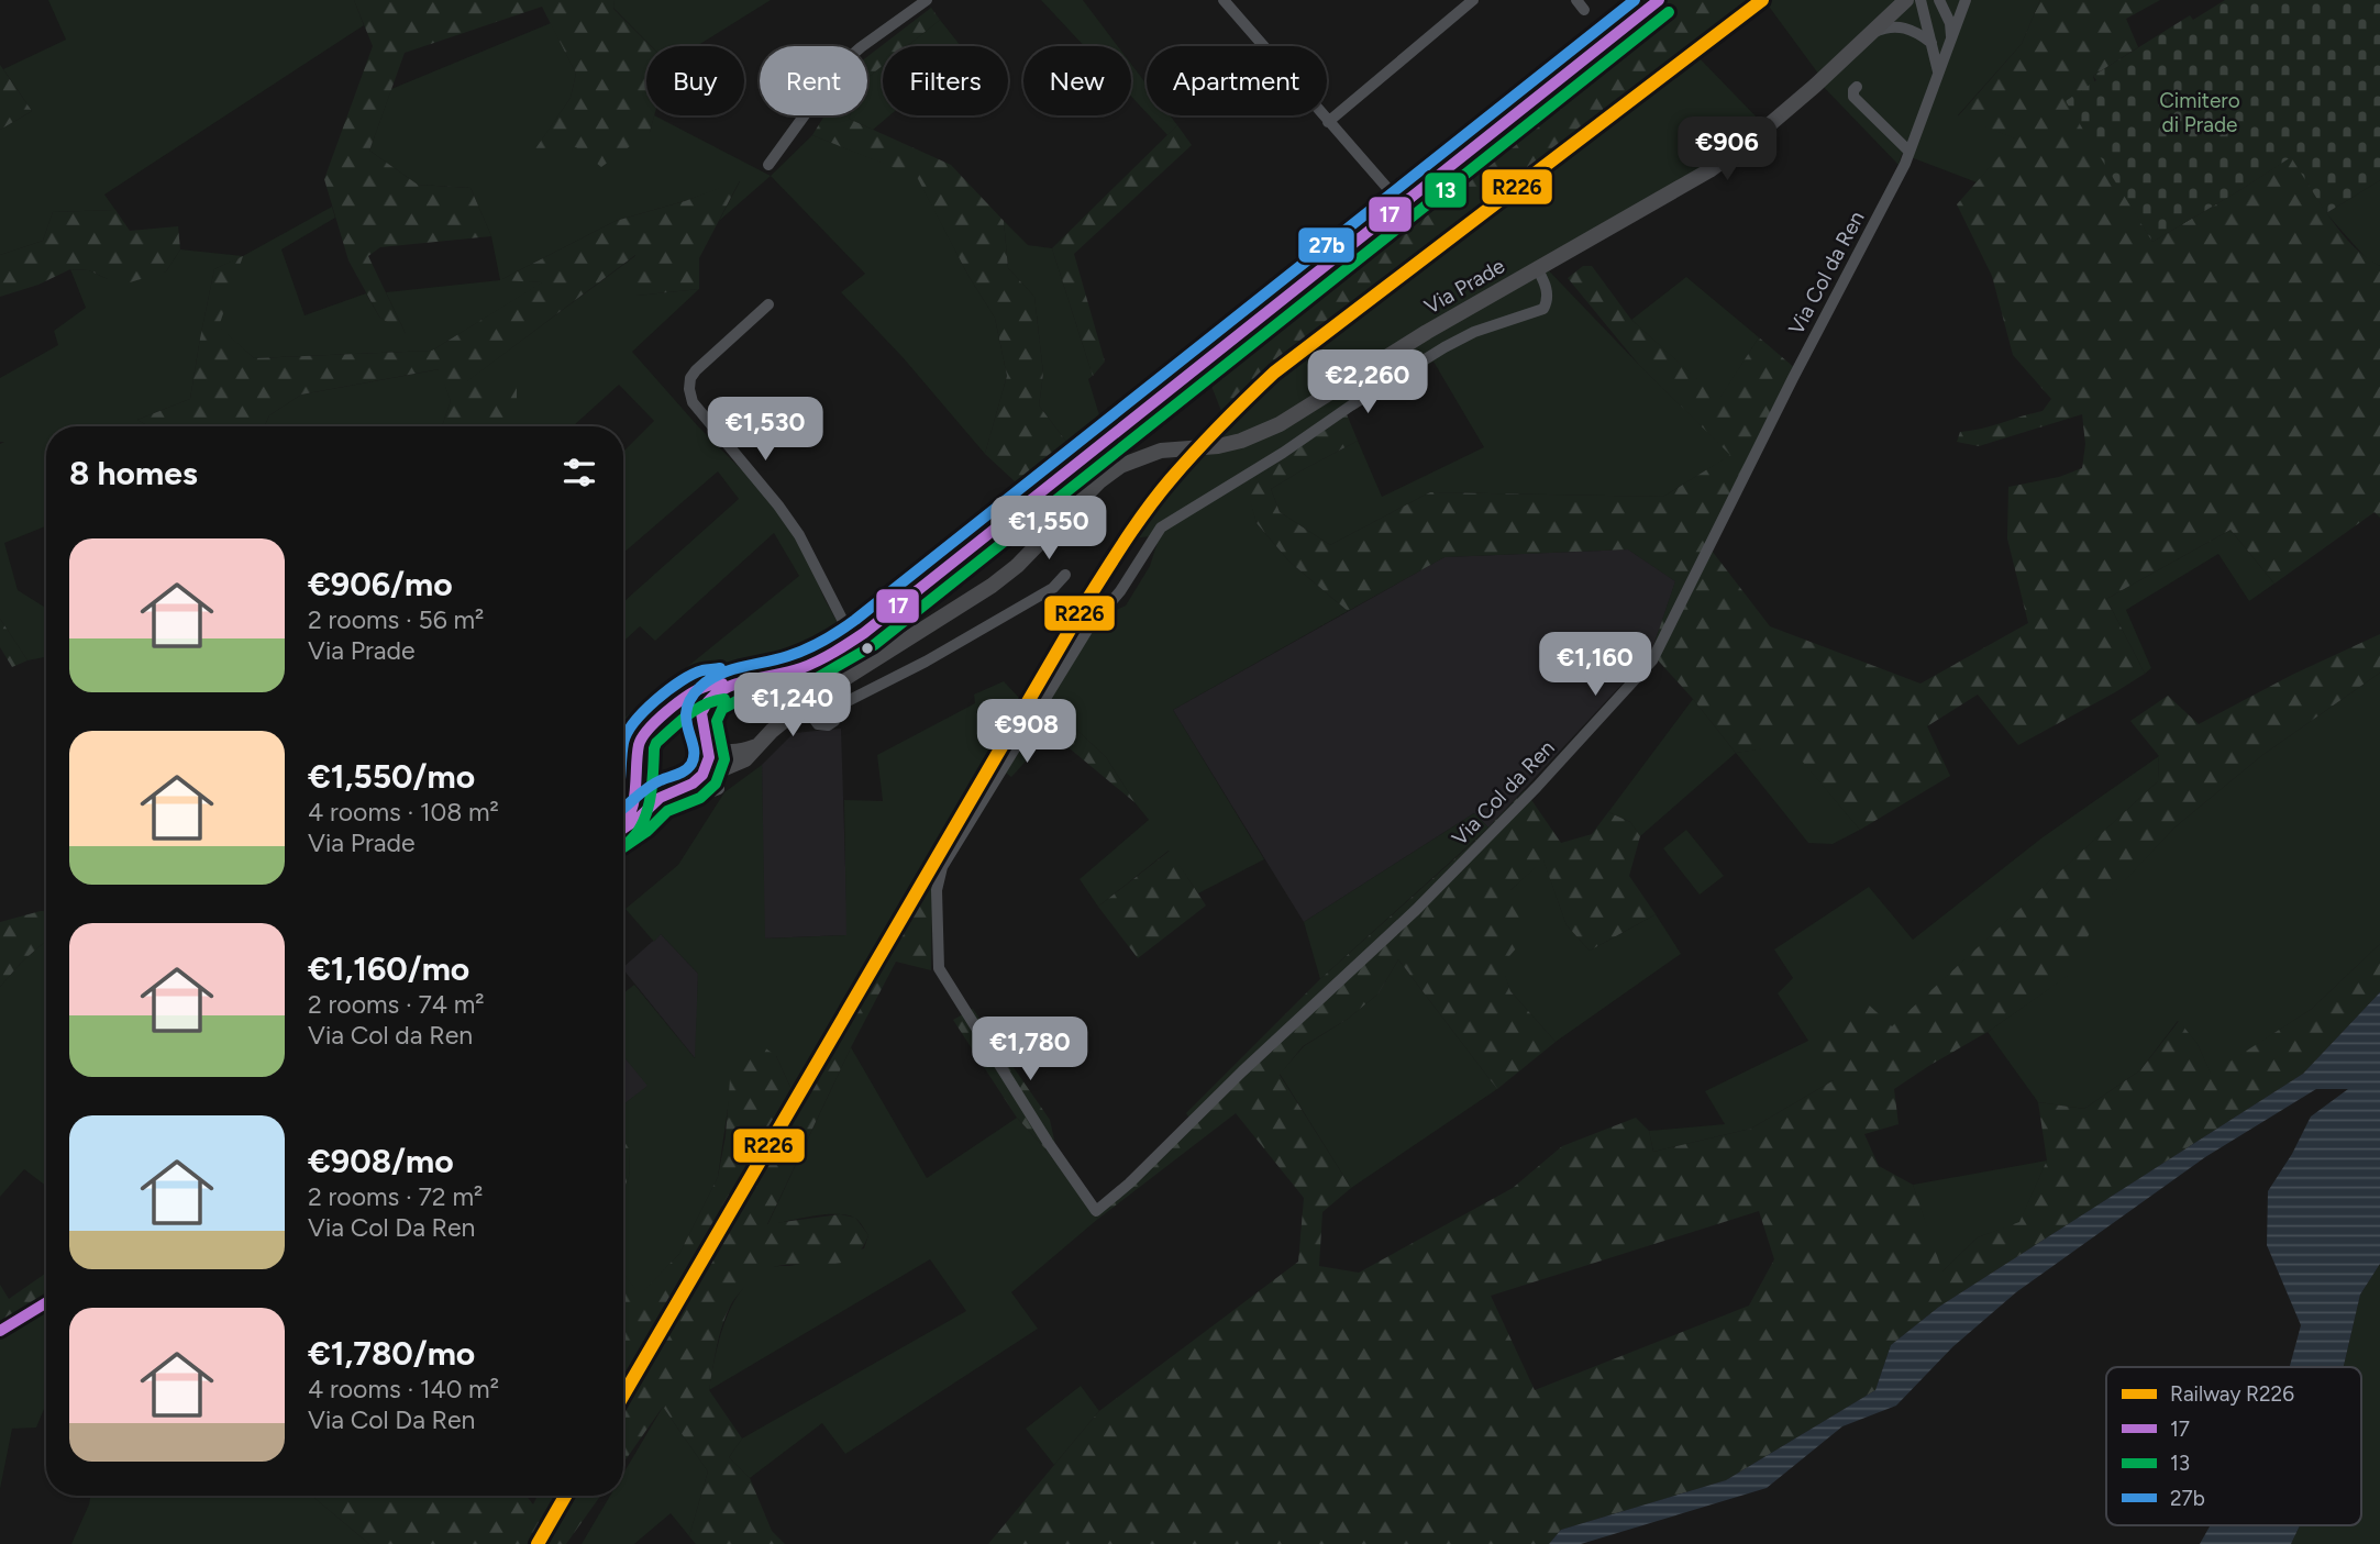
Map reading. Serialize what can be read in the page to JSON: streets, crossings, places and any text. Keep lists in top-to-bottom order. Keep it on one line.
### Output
{"streets":{"main road":["Via Prade"],"street":["Via Col da Ren"]},"crossings":[["Via Col da Ren","Via Prade"]],"parks":["Cimitero di Prade"],"lines":["rail line R226","transit line 17","transit line 27b","transit line 13"],"legend":["Railway R226","17","13","27b"],"page":{"chip":["Buy","Rent","Filters","New","Apartment"],"price":["€906","€2,260","€1,530","€1,550","€1,160","€1,240","€908","€1,780"],"heading":"8 homes","list":[{"name":"€906/mo","note":"2 rooms · 56 m² · Via Prade"},{"name":"€1,550/mo","note":"4 rooms · 108 m² · Via Prade"},{"name":"€1,160/mo","note":"2 rooms · 74 m² · Via Col da Ren"},{"name":"€908/mo","note":"2 rooms · 72 m² · Via Col Da Ren"},{"name":"€1,780/mo","note":"4 rooms · 140 m² · Via Col Da Ren"}]}}
